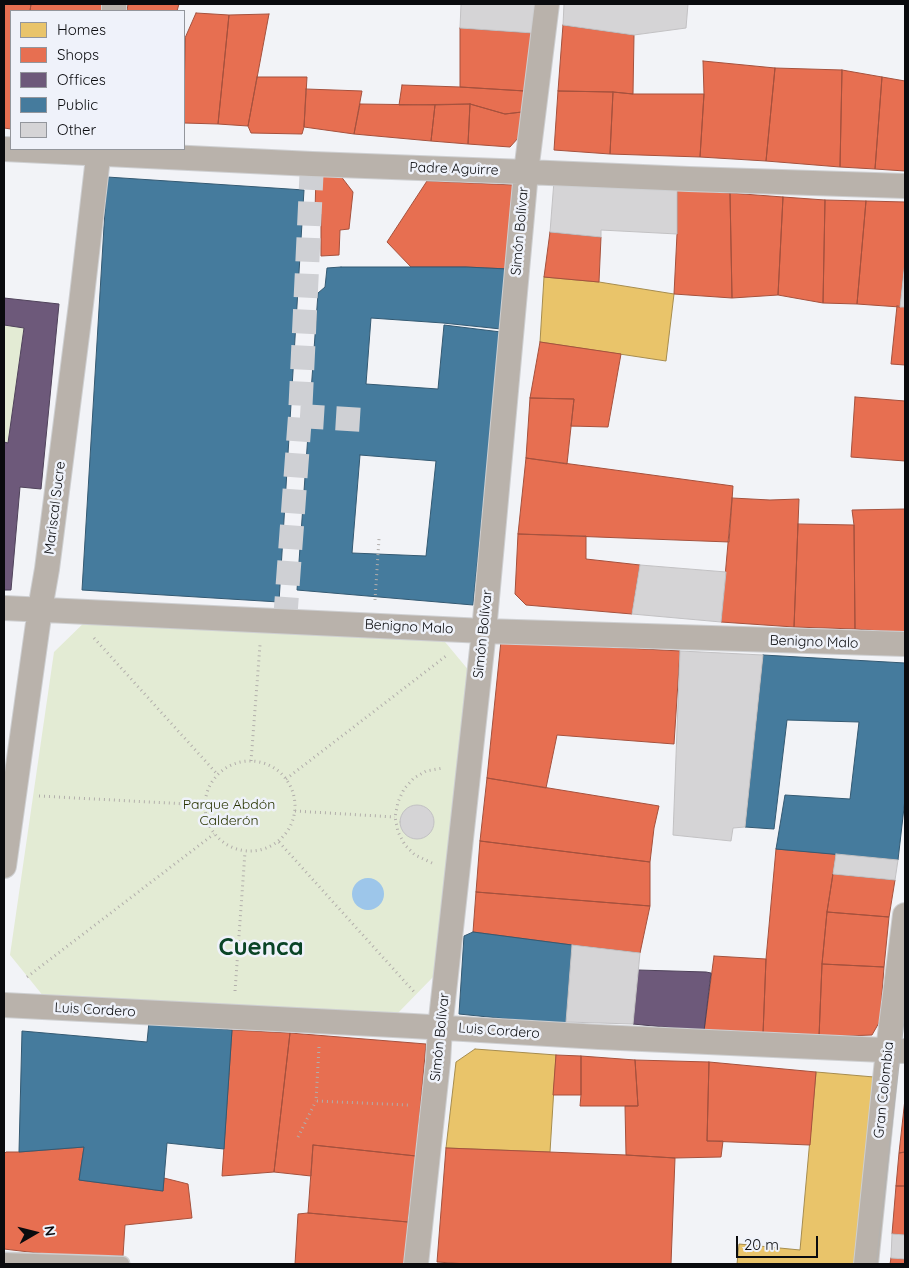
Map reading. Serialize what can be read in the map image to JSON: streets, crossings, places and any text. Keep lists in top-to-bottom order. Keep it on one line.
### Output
{"streets":{"street":["Padre Aguirre","Simón Bolívar","Mariscal Sucre","Benigno Malo","Luis Cordero","Gran Colombia"]},"crossings":[["Padre Aguirre","Simón Bolívar"],["Padre Aguirre","Mariscal Sucre"],["Simón Bolívar","Benigno Malo"],["Simón Bolívar","Luis Cordero"],["Mariscal Sucre","Benigno Malo"],["Luis Cordero","Gran Colombia"]],"districts":["Cuenca"],"parks":["Parque Abdón Calderón"],"legend":["Homes","Shops","Offices","Public","Other"],"scale_bar":"20 m","north":"right"}
